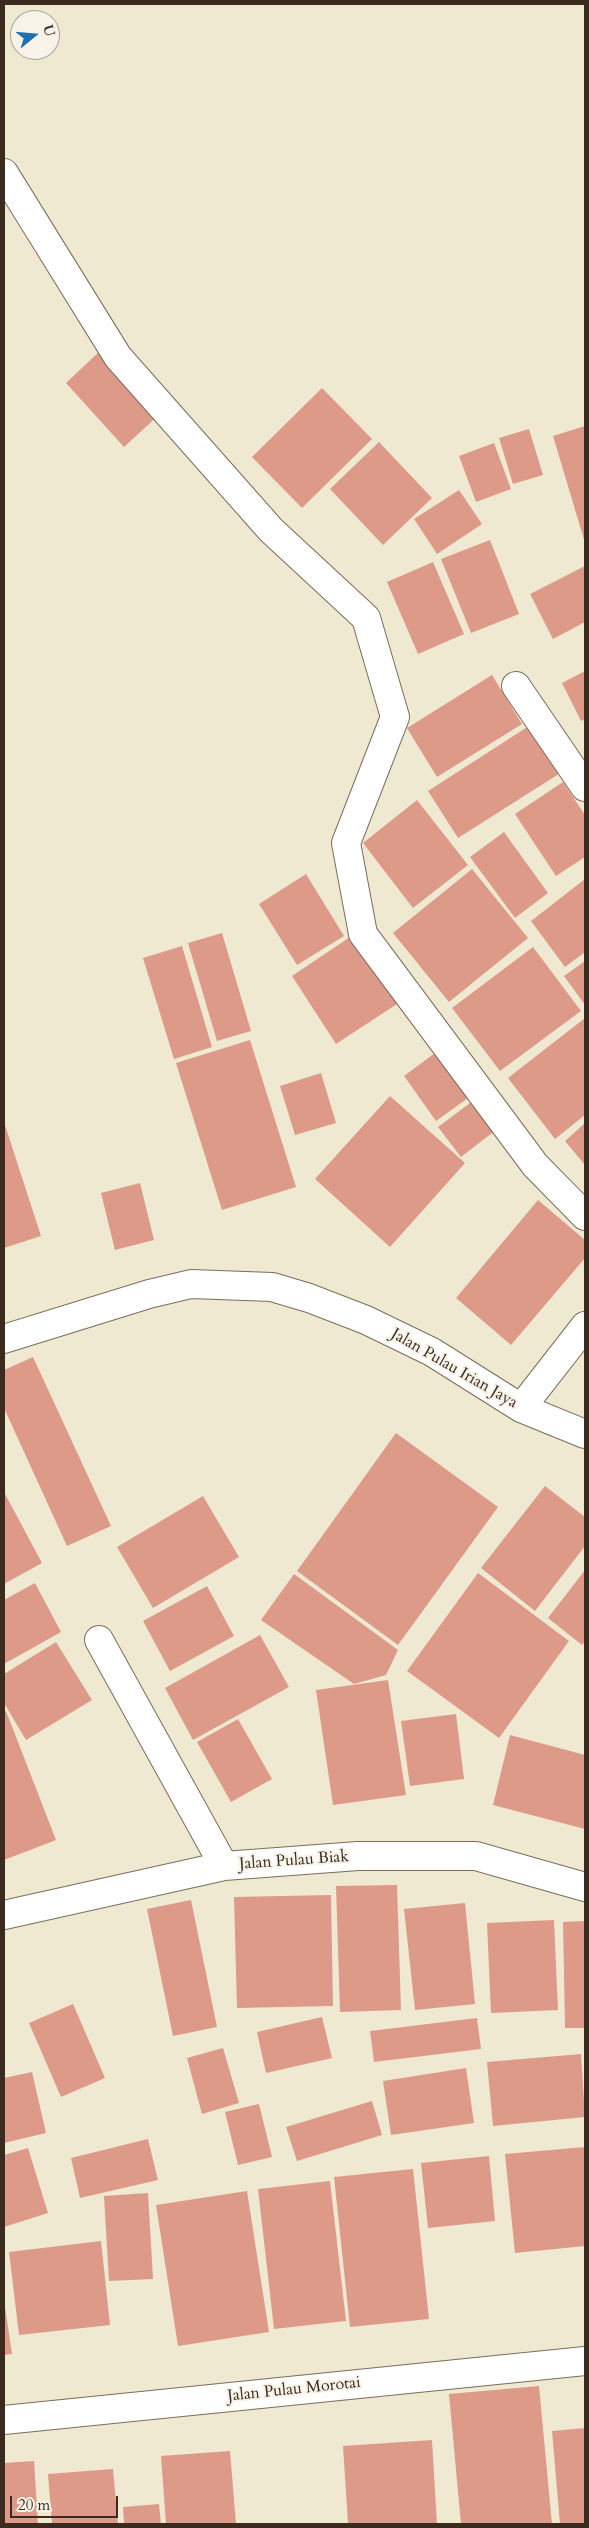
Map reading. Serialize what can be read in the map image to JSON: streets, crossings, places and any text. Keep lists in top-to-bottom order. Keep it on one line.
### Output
{"streets":{"street":["Jalan Pulau Irian Jaya","Jalan Pulau Biak","Jalan Pulau Morotai"]},"scale_bar":"20 m","north":"right"}
